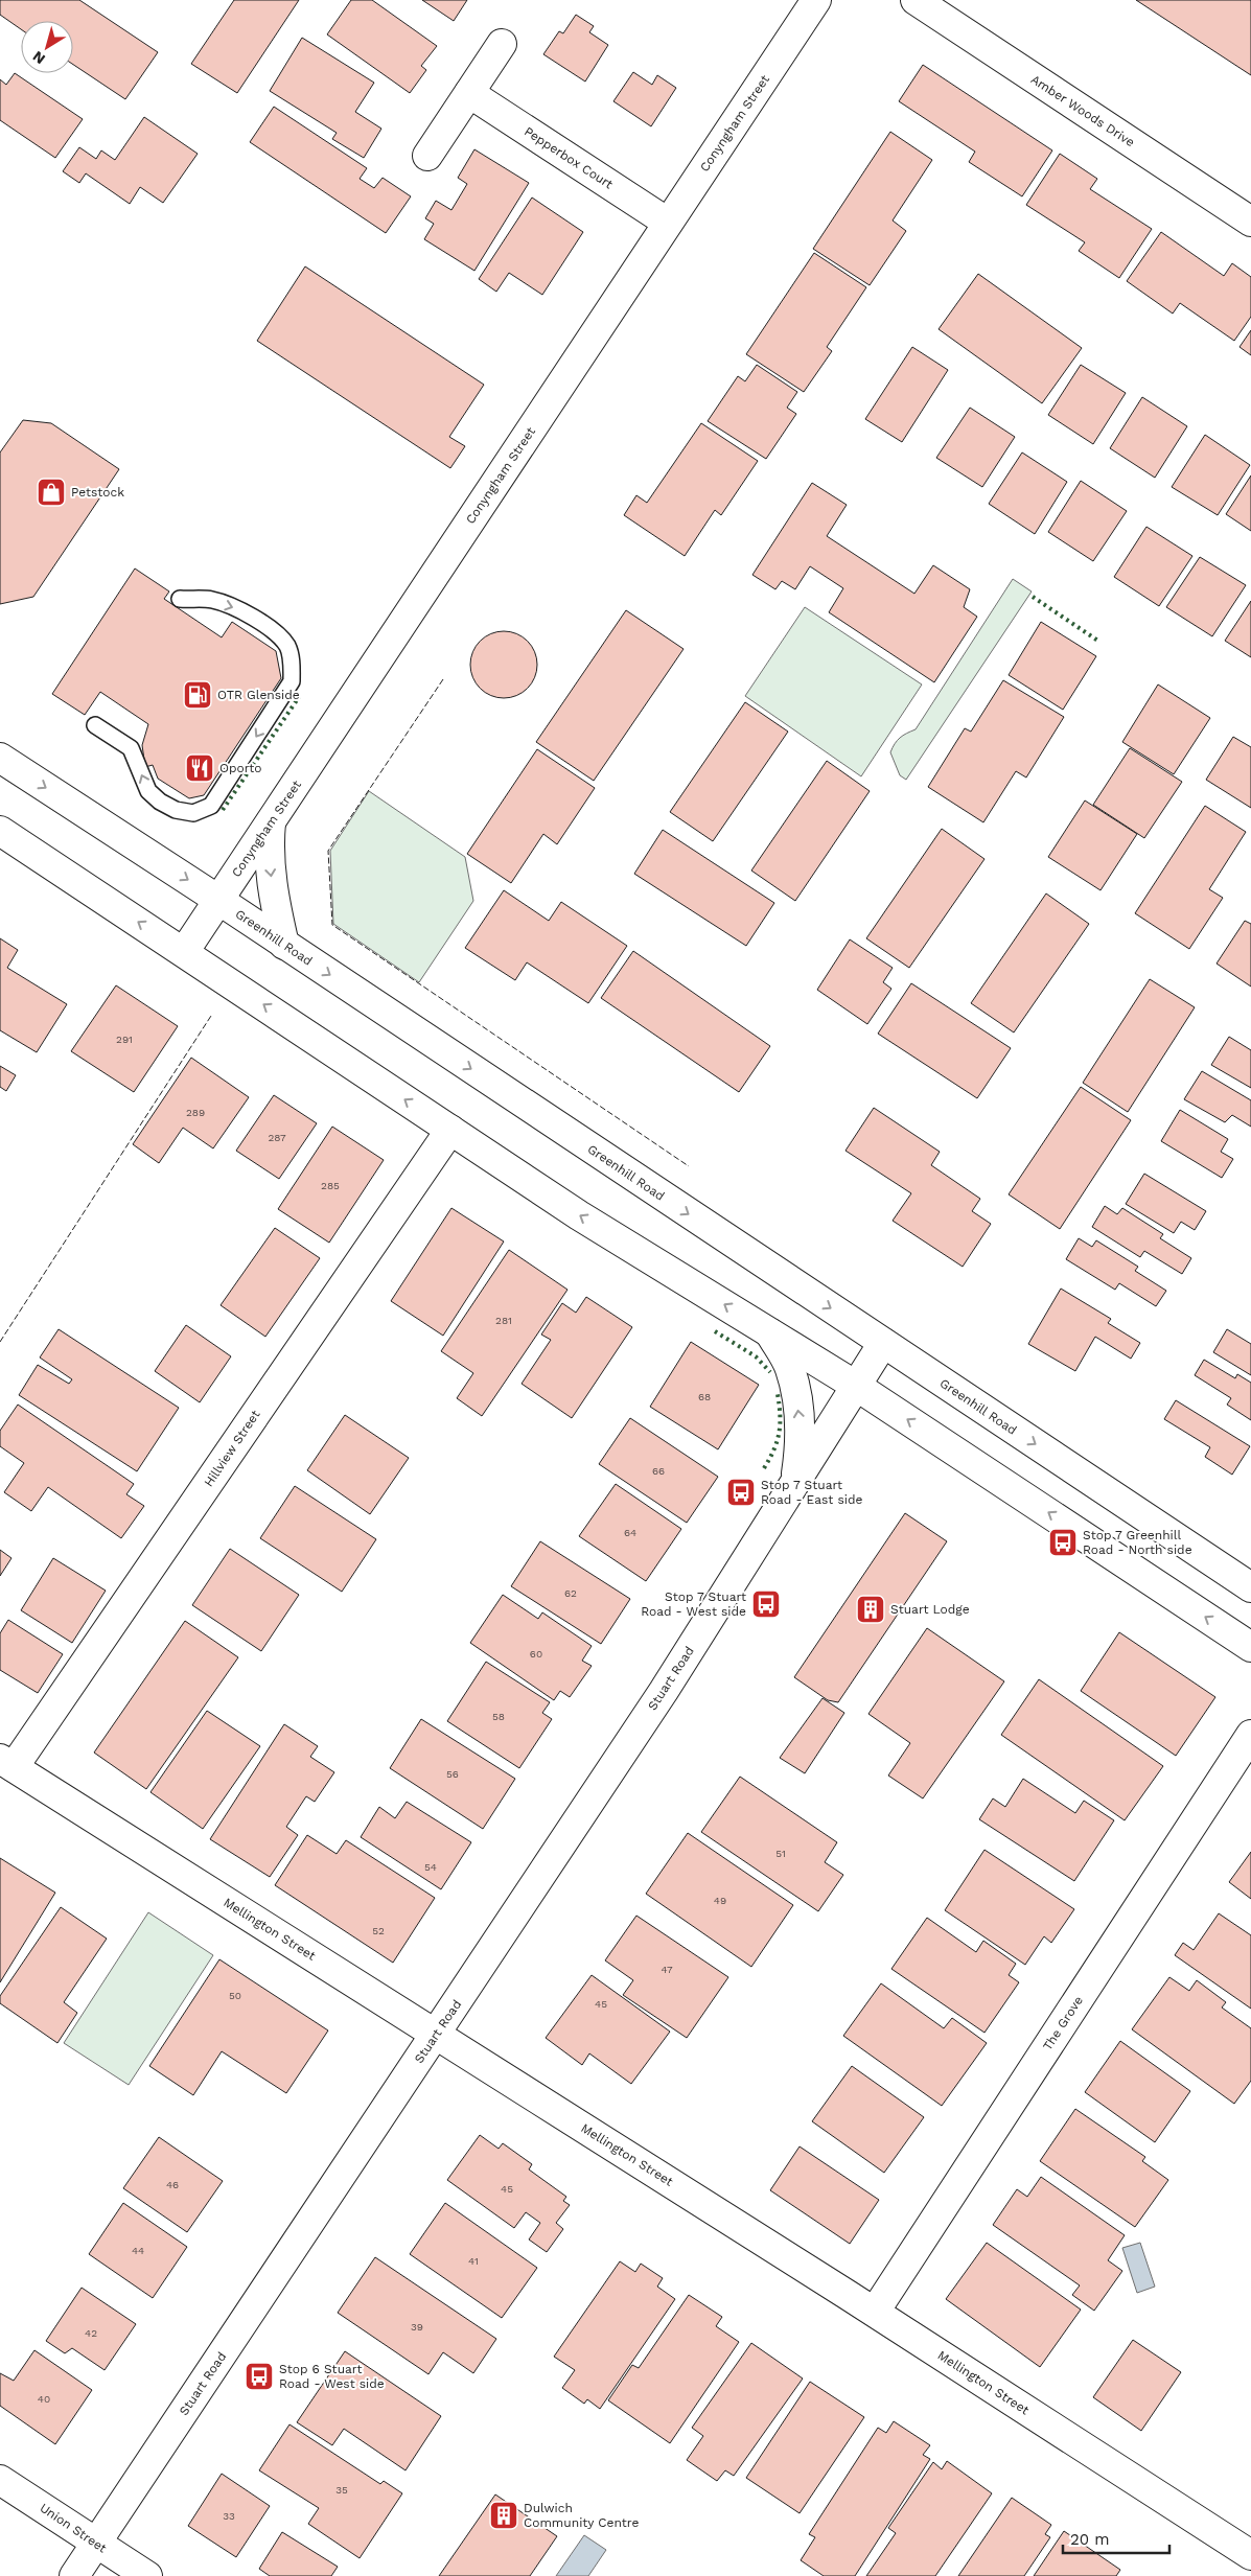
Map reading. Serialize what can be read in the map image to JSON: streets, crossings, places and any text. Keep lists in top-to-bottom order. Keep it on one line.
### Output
{"streets":{"street":["Amber Woods Drive","Conyngham Street","Pepperbox Court","Greenhill Road","Hillview Street","Stuart Road","Mellington Street","The Grove","Union Street"]},"crossings":[["Conyngham Street","Pepperbox Court"],["Conyngham Street","Greenhill Road"],["Greenhill Road","Stuart Road"],["Hillview Street","Mellington Street"],["Stuart Road","Mellington Street"],["Stuart Road","Union Street"],["Mellington Street","The Grove"]],"places":{"shop":["Petstock"],"fuel station":["OTR Glenside"],"restaurant":["Oporto"],"bus stop":["Stop 7 Stuart Road - East side","Stop 7 Greenhill Road - North side","Stop 7 Stuart Road - West side","Stop 6 Stuart Road - West side"],"building":["Stuart Lodge","Dulwich Community Centre"]},"house_numbers":["291","289","287","285","281","68","66","64","62","60","58","56","51","54","49","52","47","50","45","46","45","44","41","39","42","40","35","33"],"scale_bar":"20 m","north":"bottom left"}
